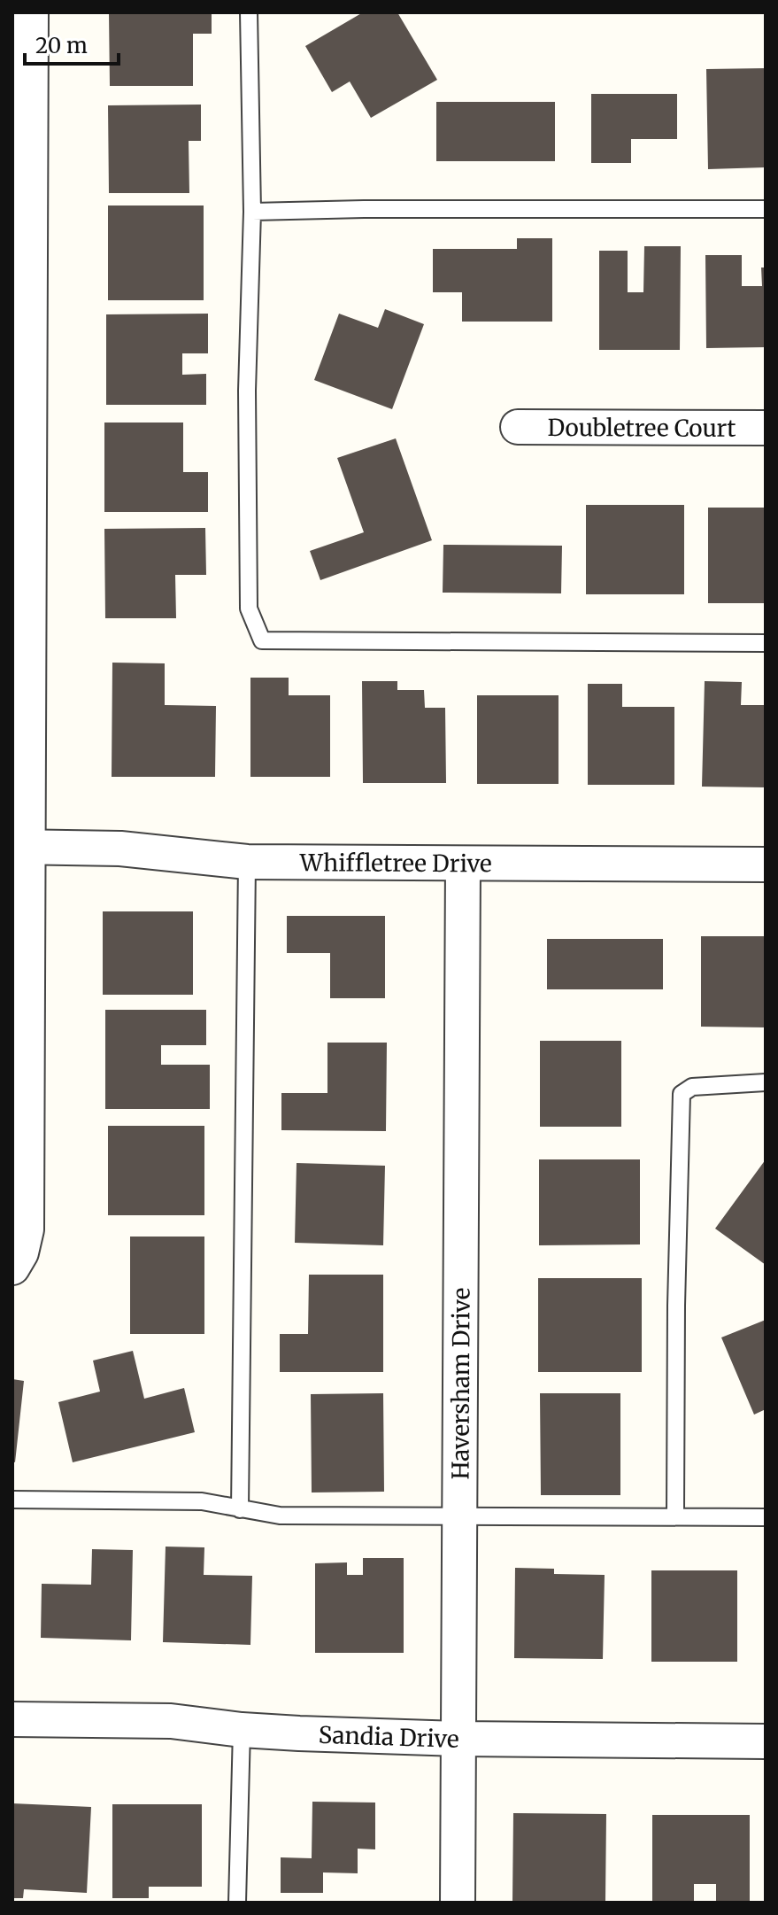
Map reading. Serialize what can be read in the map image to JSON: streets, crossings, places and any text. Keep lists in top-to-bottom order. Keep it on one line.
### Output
{"streets":{"street":["Doubletree Court","Whiffletree Drive","Haversham Drive","Sandia Drive"]},"crossings":[["Whiffletree Drive","Haversham Drive"],["Haversham Drive","Sandia Drive"]],"scale_bar":"20 m"}
